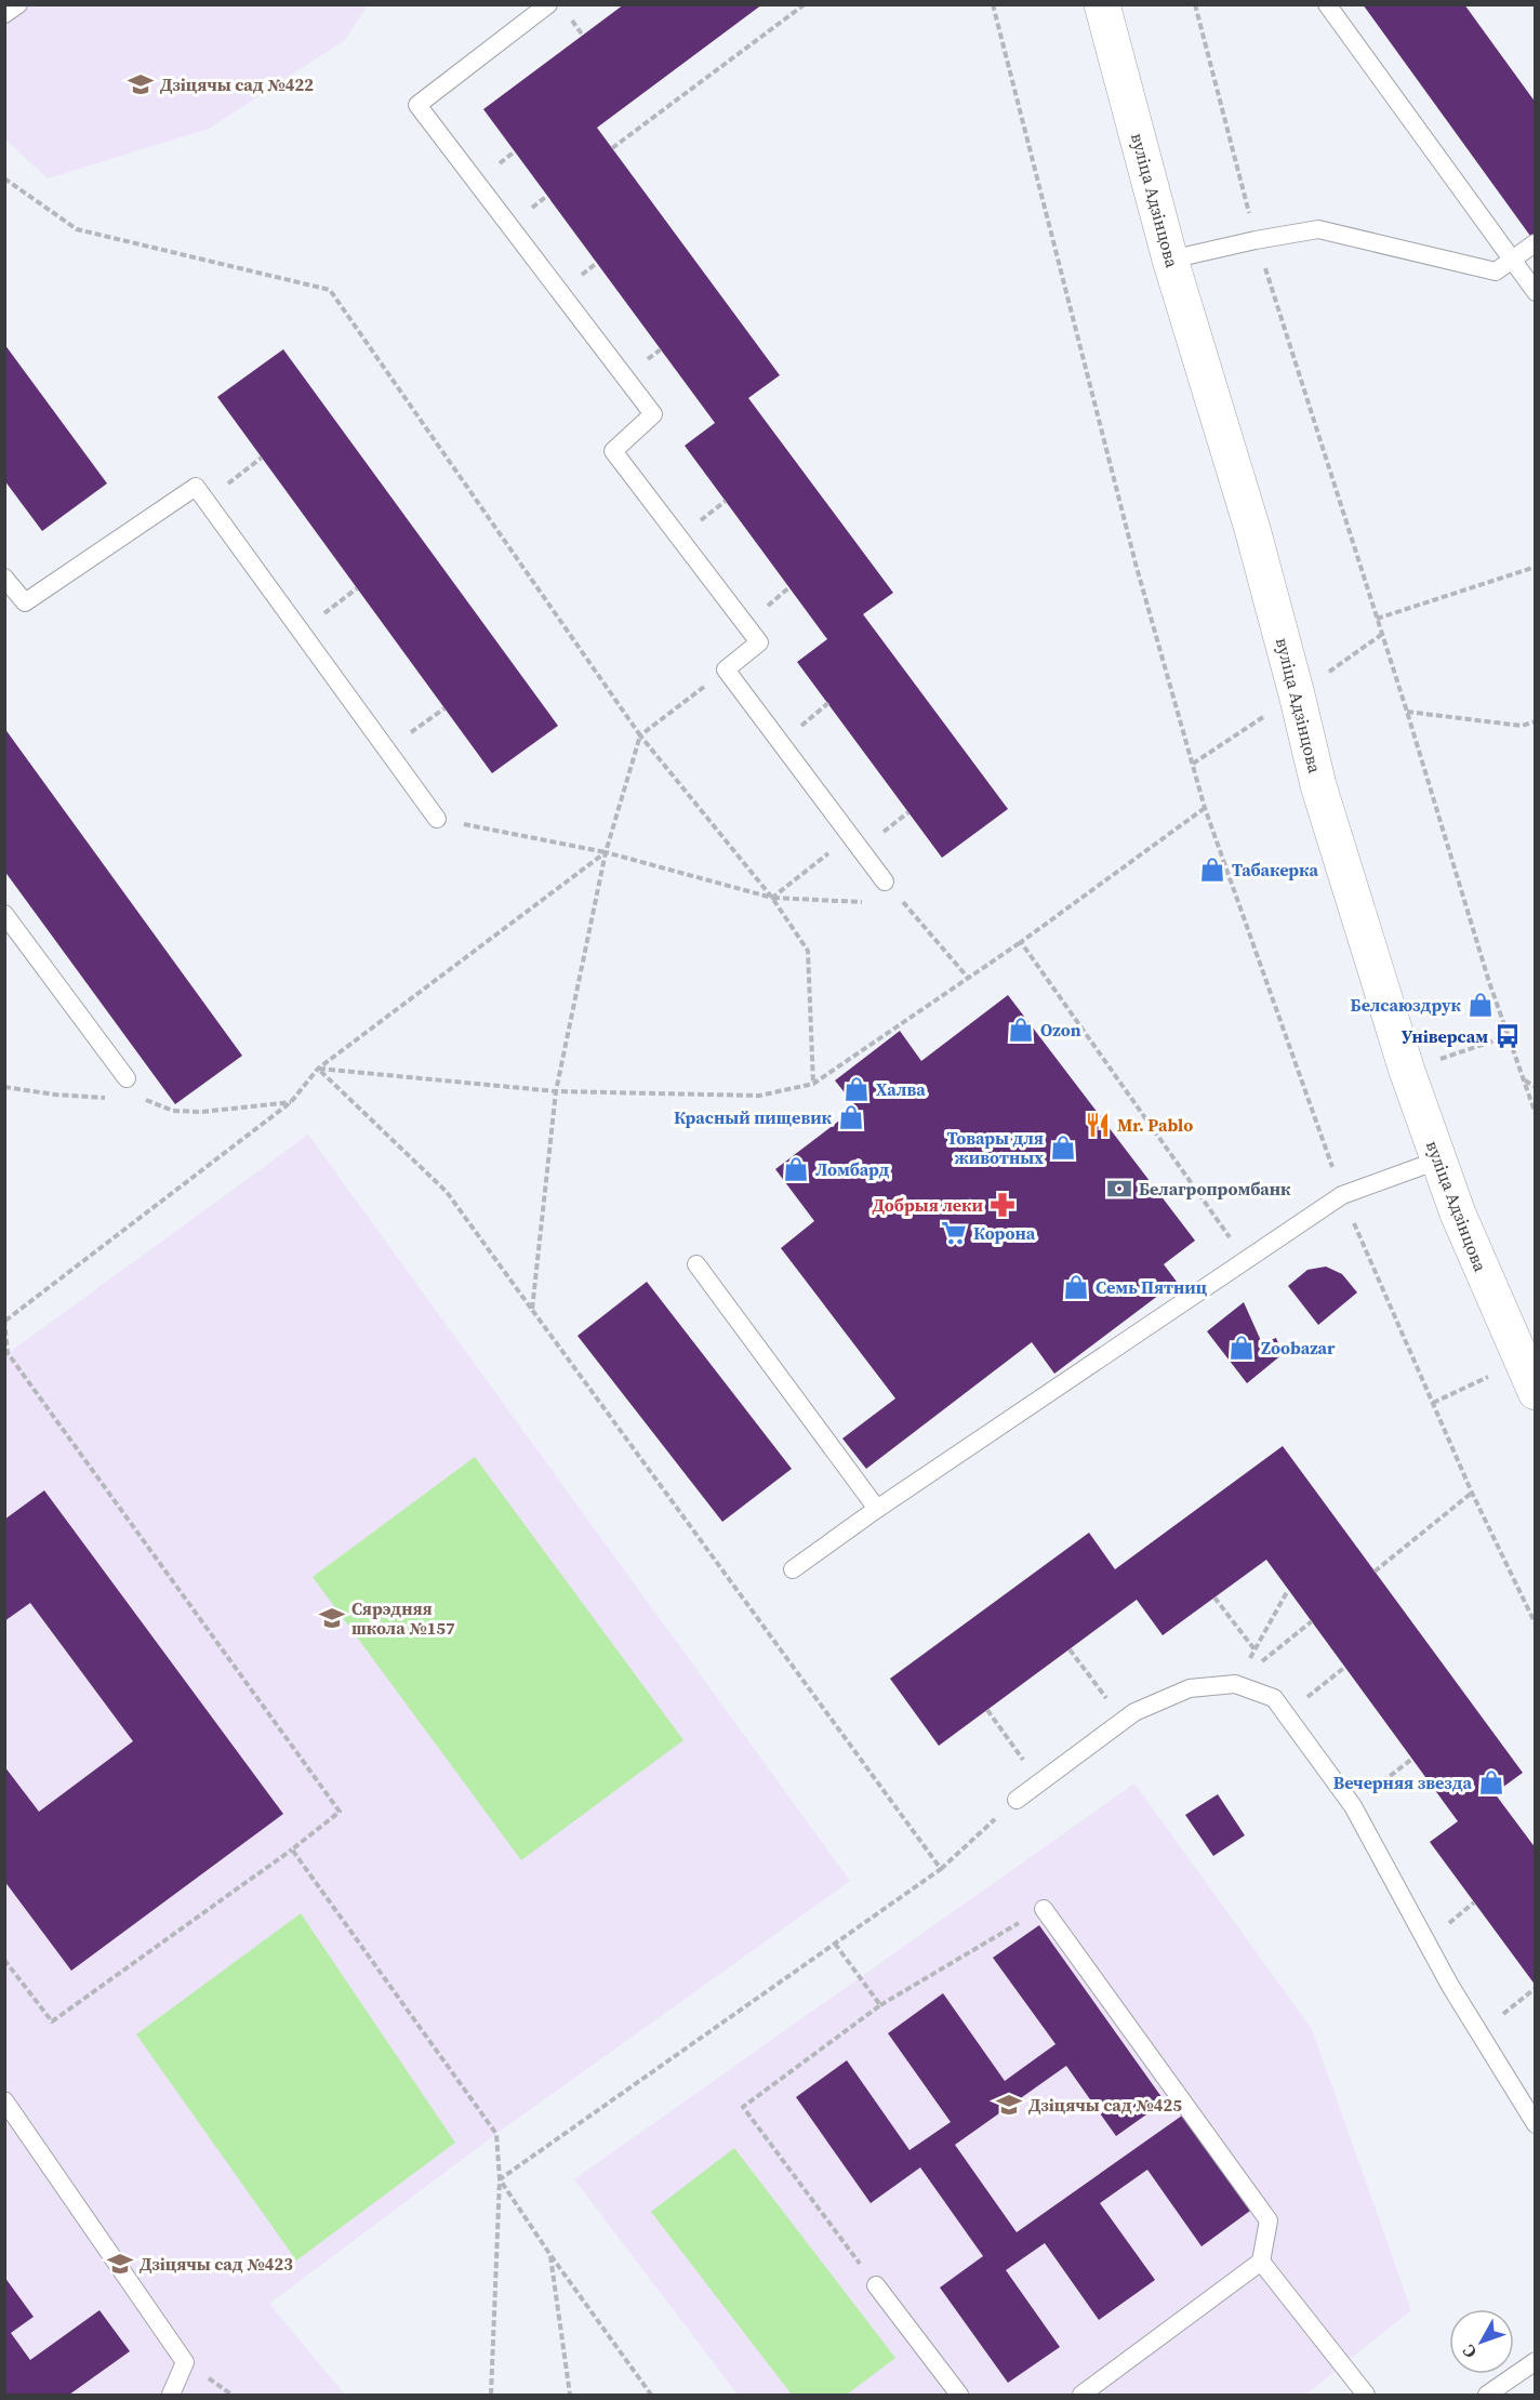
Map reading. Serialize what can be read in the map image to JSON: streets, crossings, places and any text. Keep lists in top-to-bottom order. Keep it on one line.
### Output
{"streets":{"main road":["вуліца Адзінцова"]},"places":{"school or university":["Дзіцячы сад №422","Сярэдняя школа №157","Дзіцячы сад №425","Дзіцячы сад №423"],"shop":["Табакерка","Белсаюздрук","Ozon","Халва","Красный пищевик","Товары для животных","Ломбард","Семь Пятниц","Zoobazar","Вечерняя звезда"],"bus stop":["Універсам"],"restaurant":["Mr. Pablo"],"bank":["Белагропромбанк"],"pharmacy":["Добрыя леки"],"supermarket":["Корона"]},"north":"bottom left"}
